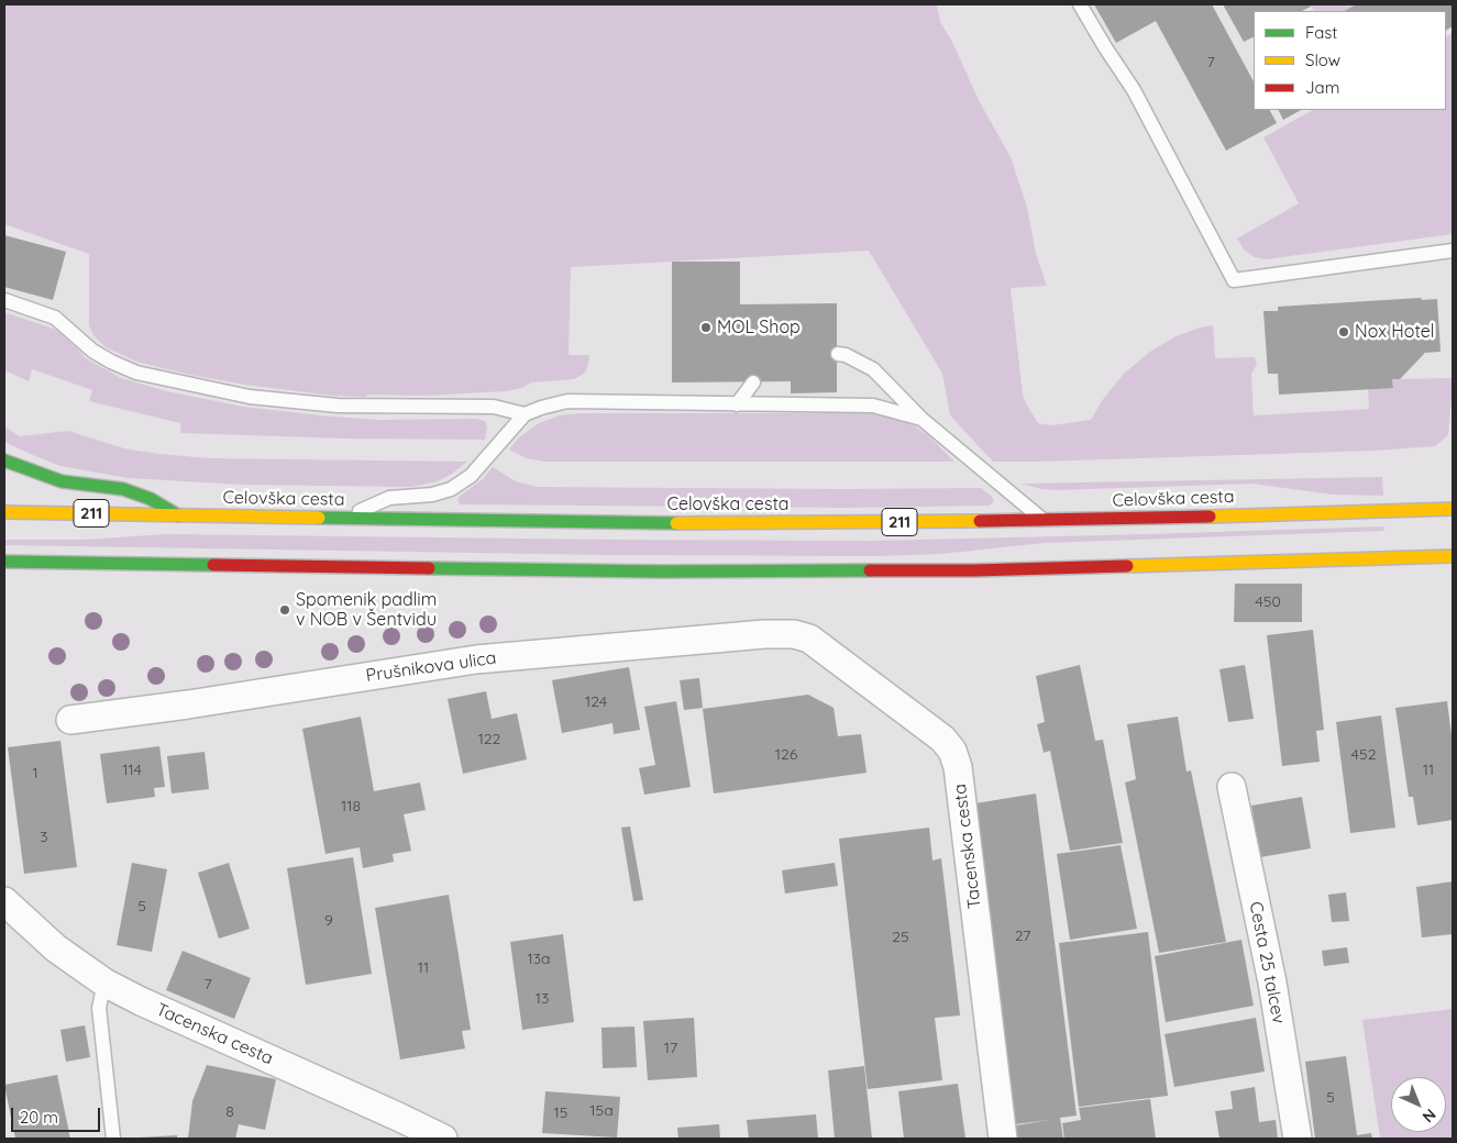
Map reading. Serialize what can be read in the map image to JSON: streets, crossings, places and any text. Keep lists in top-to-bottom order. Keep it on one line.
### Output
{"streets":{"main road":["Celovška cesta","211"],"street":["Prušnikova ulica","Tacenska cesta","Cesta 25 talcev"]},"crossings":[["Prušnikova ulica","Tacenska cesta"]],"places":["MOL Shop","Nox Hotel","Spomenik padlim v NOB v Šentvidu"],"house_numbers":["7","450","124","122","126","452","114","11","1","118","3","5","9","27","25","13a","11","7","13","17","5","15a","8","15"],"legend":["Fast","Slow","Jam"],"scale_bar":"20 m","north":"bottom right"}
